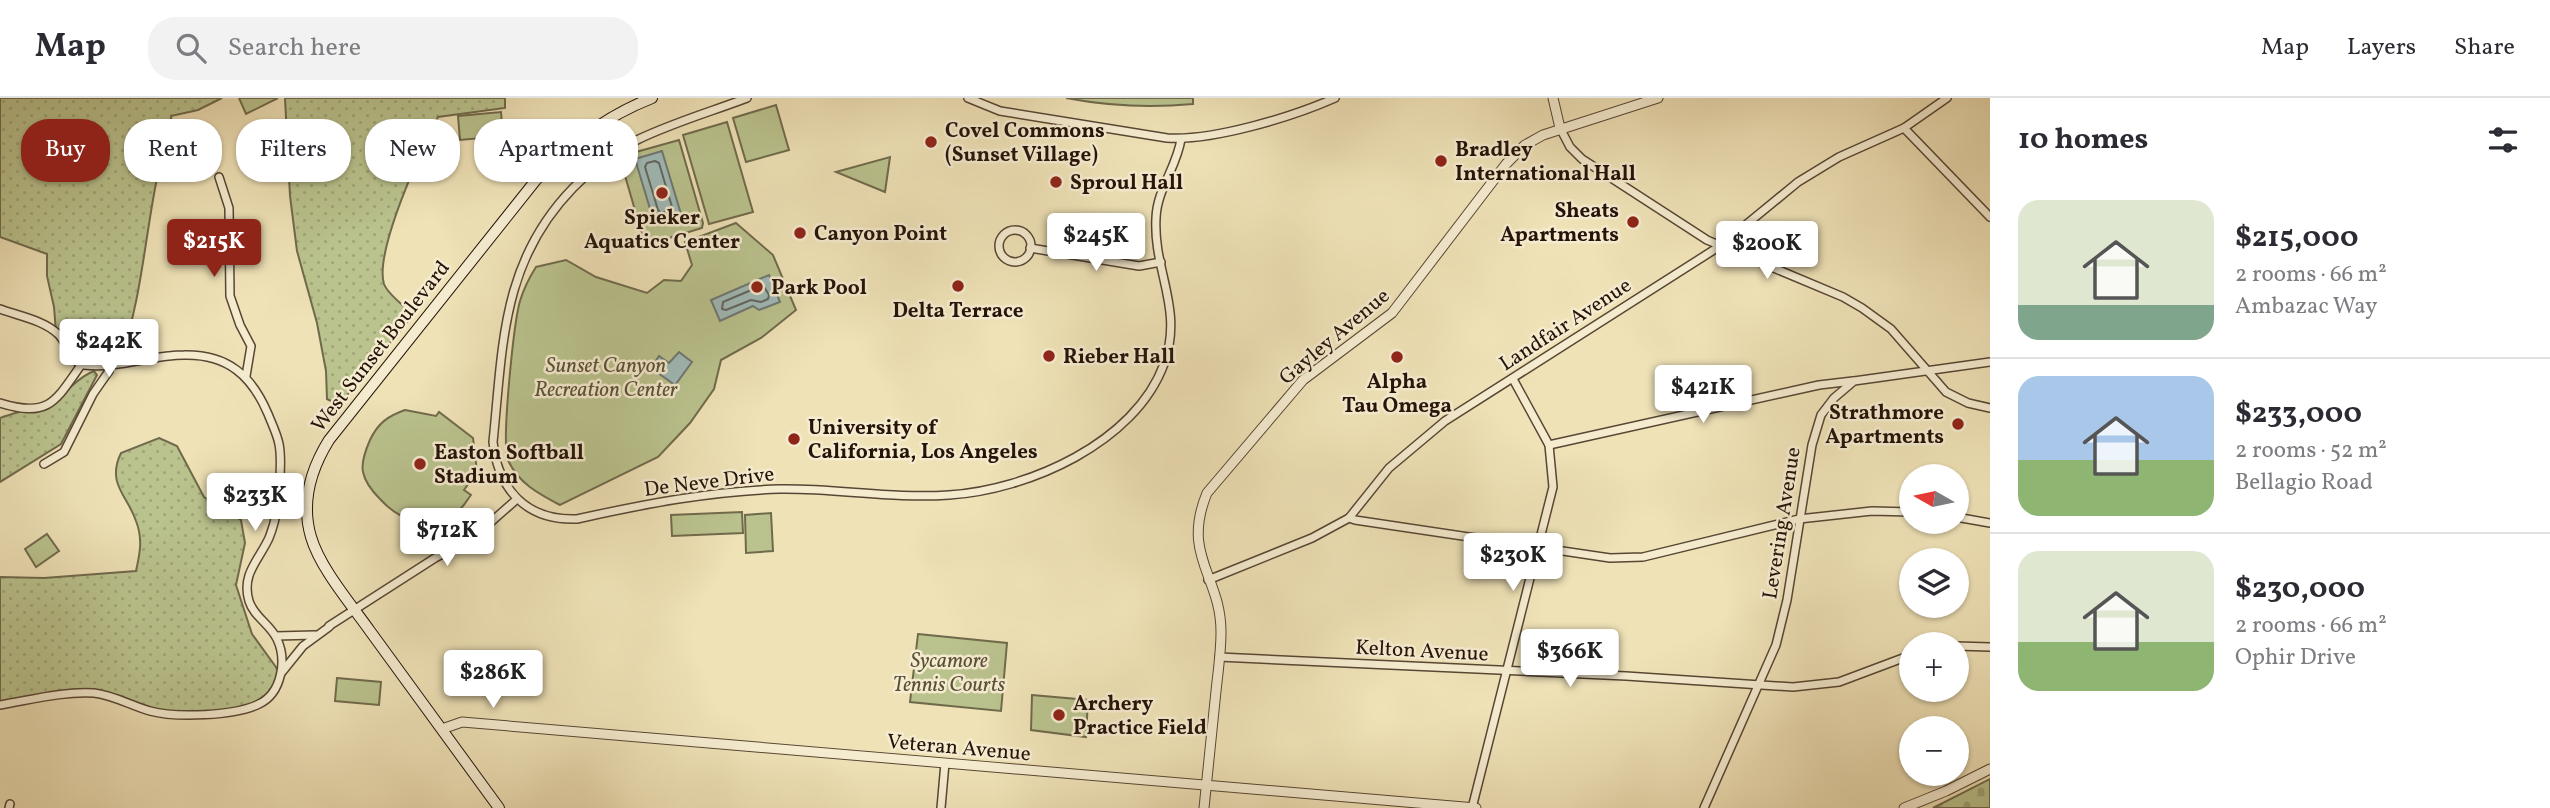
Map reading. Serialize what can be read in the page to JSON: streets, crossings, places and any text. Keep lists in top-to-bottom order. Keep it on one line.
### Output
{"streets":{"main road":["West Sunset Boulevard"],"street":["Landfair Avenue","Gayley Avenue","De Neve Drive","Levering Avenue","Kelton Avenue","Veteran Avenue"]},"crossings":[["Landfair Avenue","Gayley Avenue"],["Gayley Avenue","Kelton Avenue"],["Gayley Avenue","Veteran Avenue"],["West Sunset Boulevard","Veteran Avenue"],["Levering Avenue","Kelton Avenue"]],"parks":["Sunset Canyon Recreation Center","Sycamore Tennis Courts"],"places":["Covel Commons (Sunset Village)","Bradley International Hall","Sproul Hall","Spieker Aquatics Center","Sheats Apartments","Canyon Point","Delta Terrace","Park Pool","Rieber Hall","Alpha Tau Omega","Strathmore Apartments","University of California, Los Angeles","Easton Softball Stadium","Archery Practice Field"],"north":"left","page":{"header":"Map","search":"Search here","nav":["Map","Layers","Share"],"heading":"10 homes","chip":["Buy","Rent","Filters","New","Apartment"],"list":[{"name":"$215,000","note":"2 rooms · 66 m² · Ambazac Way"},{"name":"$233,000","note":"2 rooms · 52 m² · Bellagio Road"},{"name":"$230,000","note":"2 rooms · 66 m² · Ophir Drive"}],"price":["$245K","$215K","$200K","$242K","$421K","$233K","$712K","$230K","$366K","$286K"],"map_buttons":["+","−"]}}
